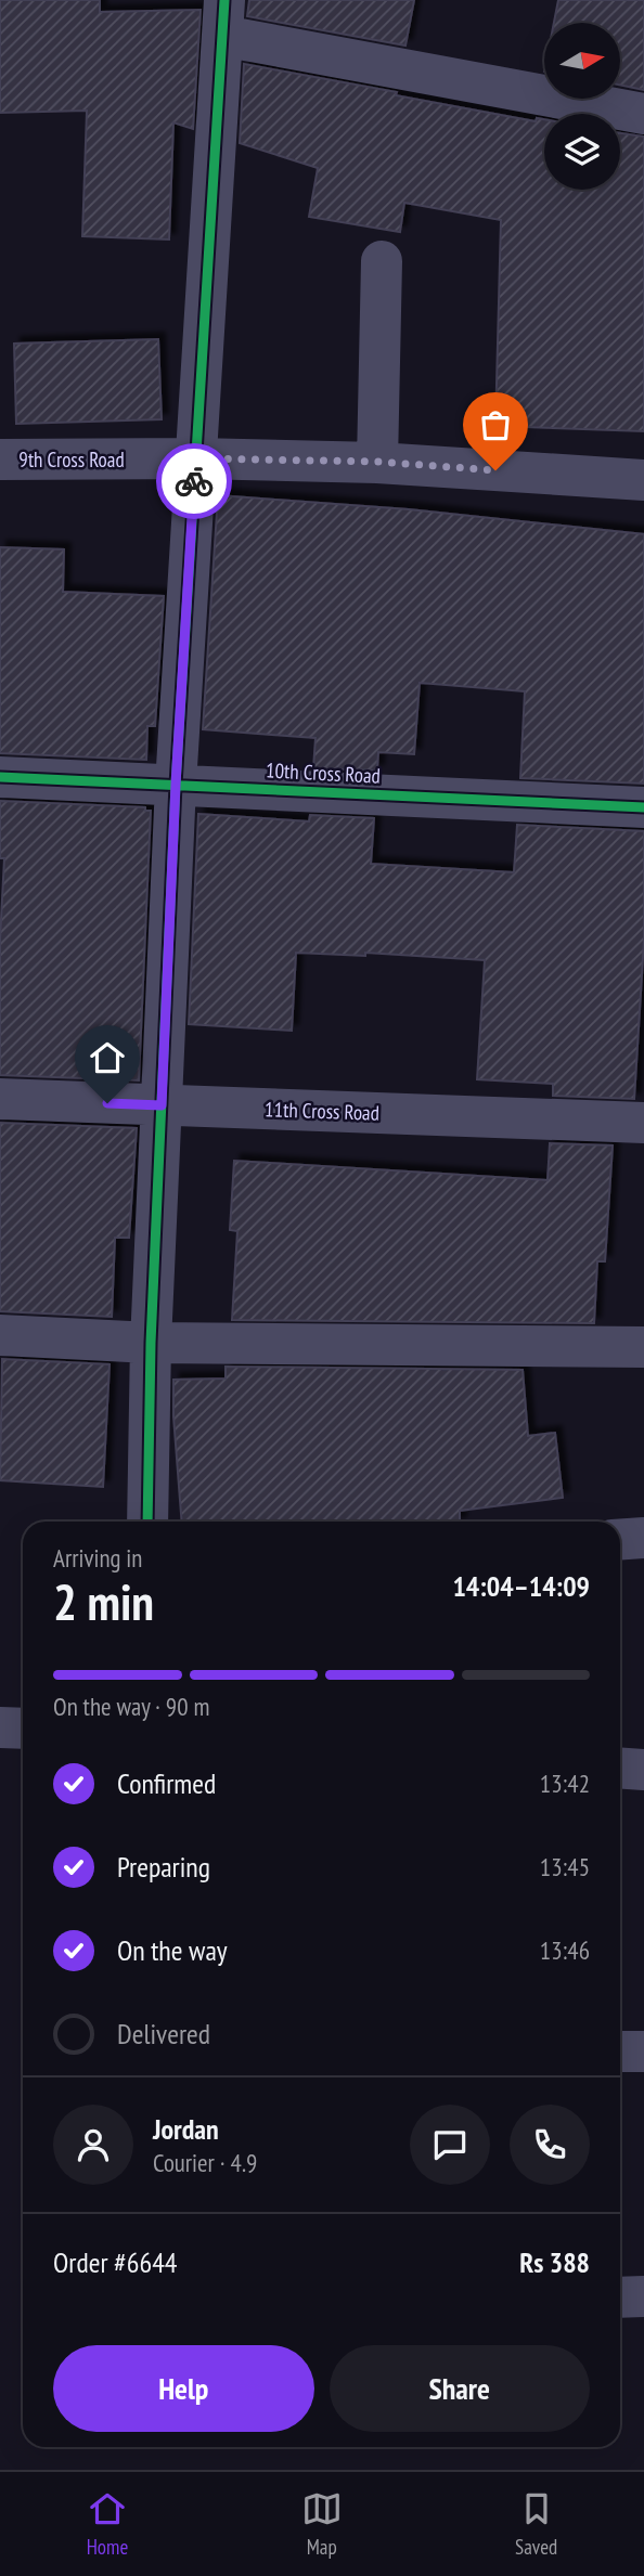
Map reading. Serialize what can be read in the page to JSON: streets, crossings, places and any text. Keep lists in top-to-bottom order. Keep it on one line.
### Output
{"streets":{"street":["9th Cross Road","10th Cross Road","11th Cross Road"]},"north":"right","page":{"heading":["2 min","Arriving in","14:04–14:09"],"panel":["Jordan","Courier · 4.9","Order #6644","Rs 388"],"bar":"On the way · 90 m","list":[["Confirmed","13:42"],["Preparing","13:45"],["On the way","13:46"],"Delivered"],"buttons":["Help","Share"],"tabs":["Home","Map","Saved"]}}
